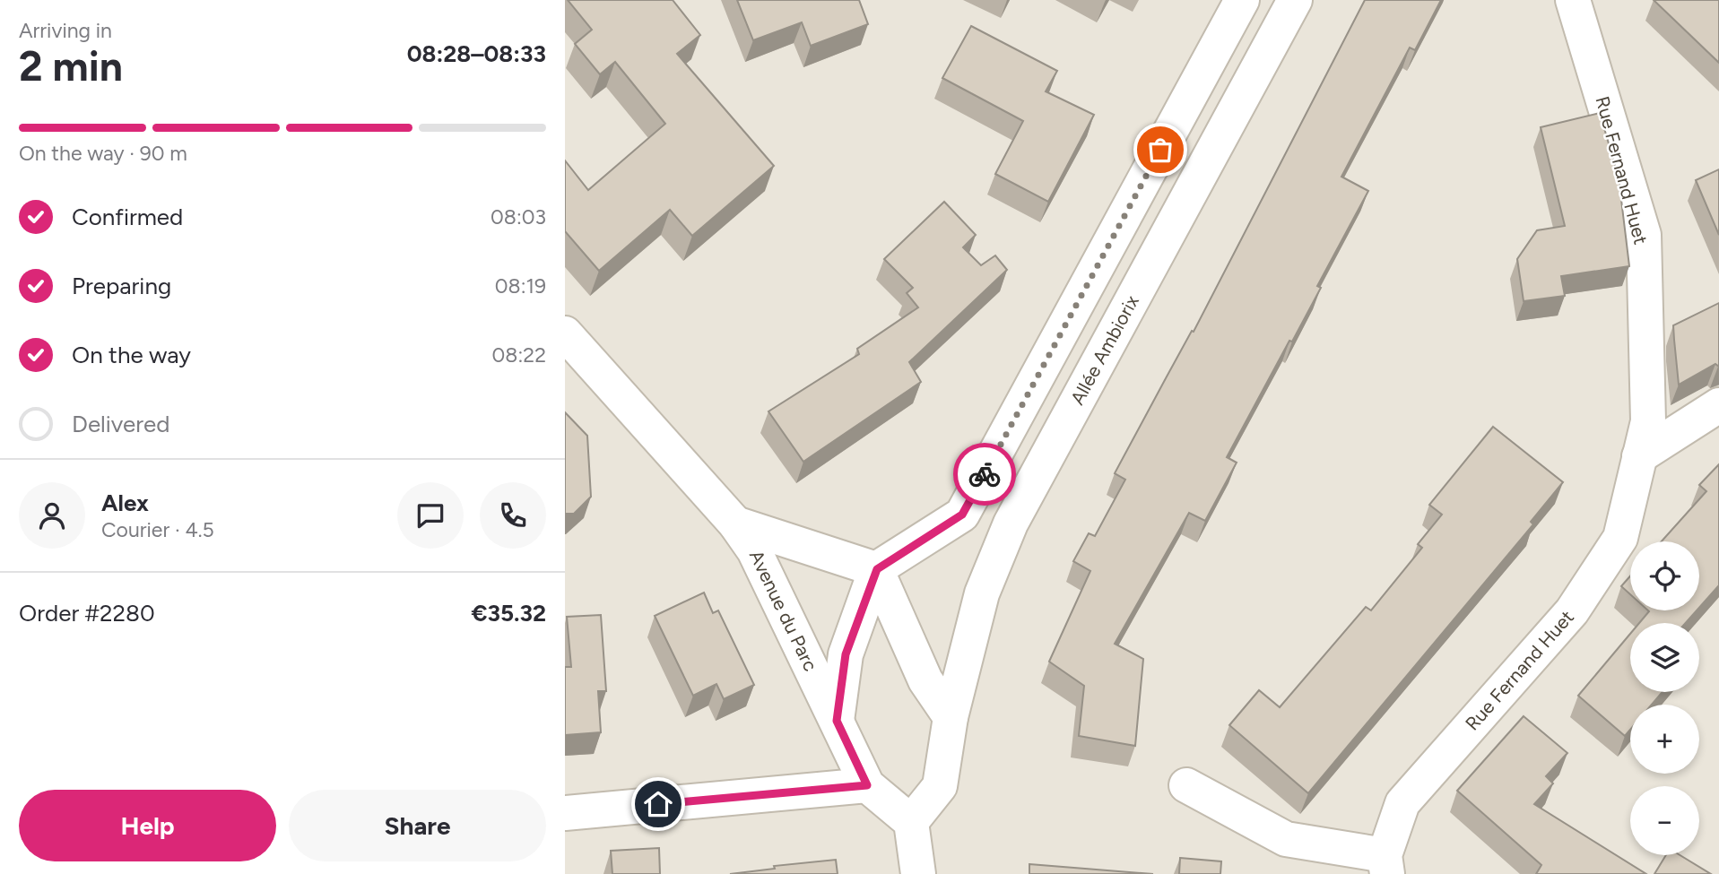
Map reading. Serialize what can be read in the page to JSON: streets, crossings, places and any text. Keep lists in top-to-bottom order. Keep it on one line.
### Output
{"streets":{"street":["Rue Fernand Huet","Allée Ambiorix","Avenue du Parc"]},"page":{"heading":["2 min","Arriving in","08:28–08:33"],"panel":["Alex","Courier · 4.5","Order #2280","€35.32"],"bar":"On the way · 90 m","list":[["Confirmed","08:03"],["Preparing","08:19"],["On the way","08:22"],"Delivered"],"map_buttons":["+","−"],"buttons":["Help","Share"]}}
